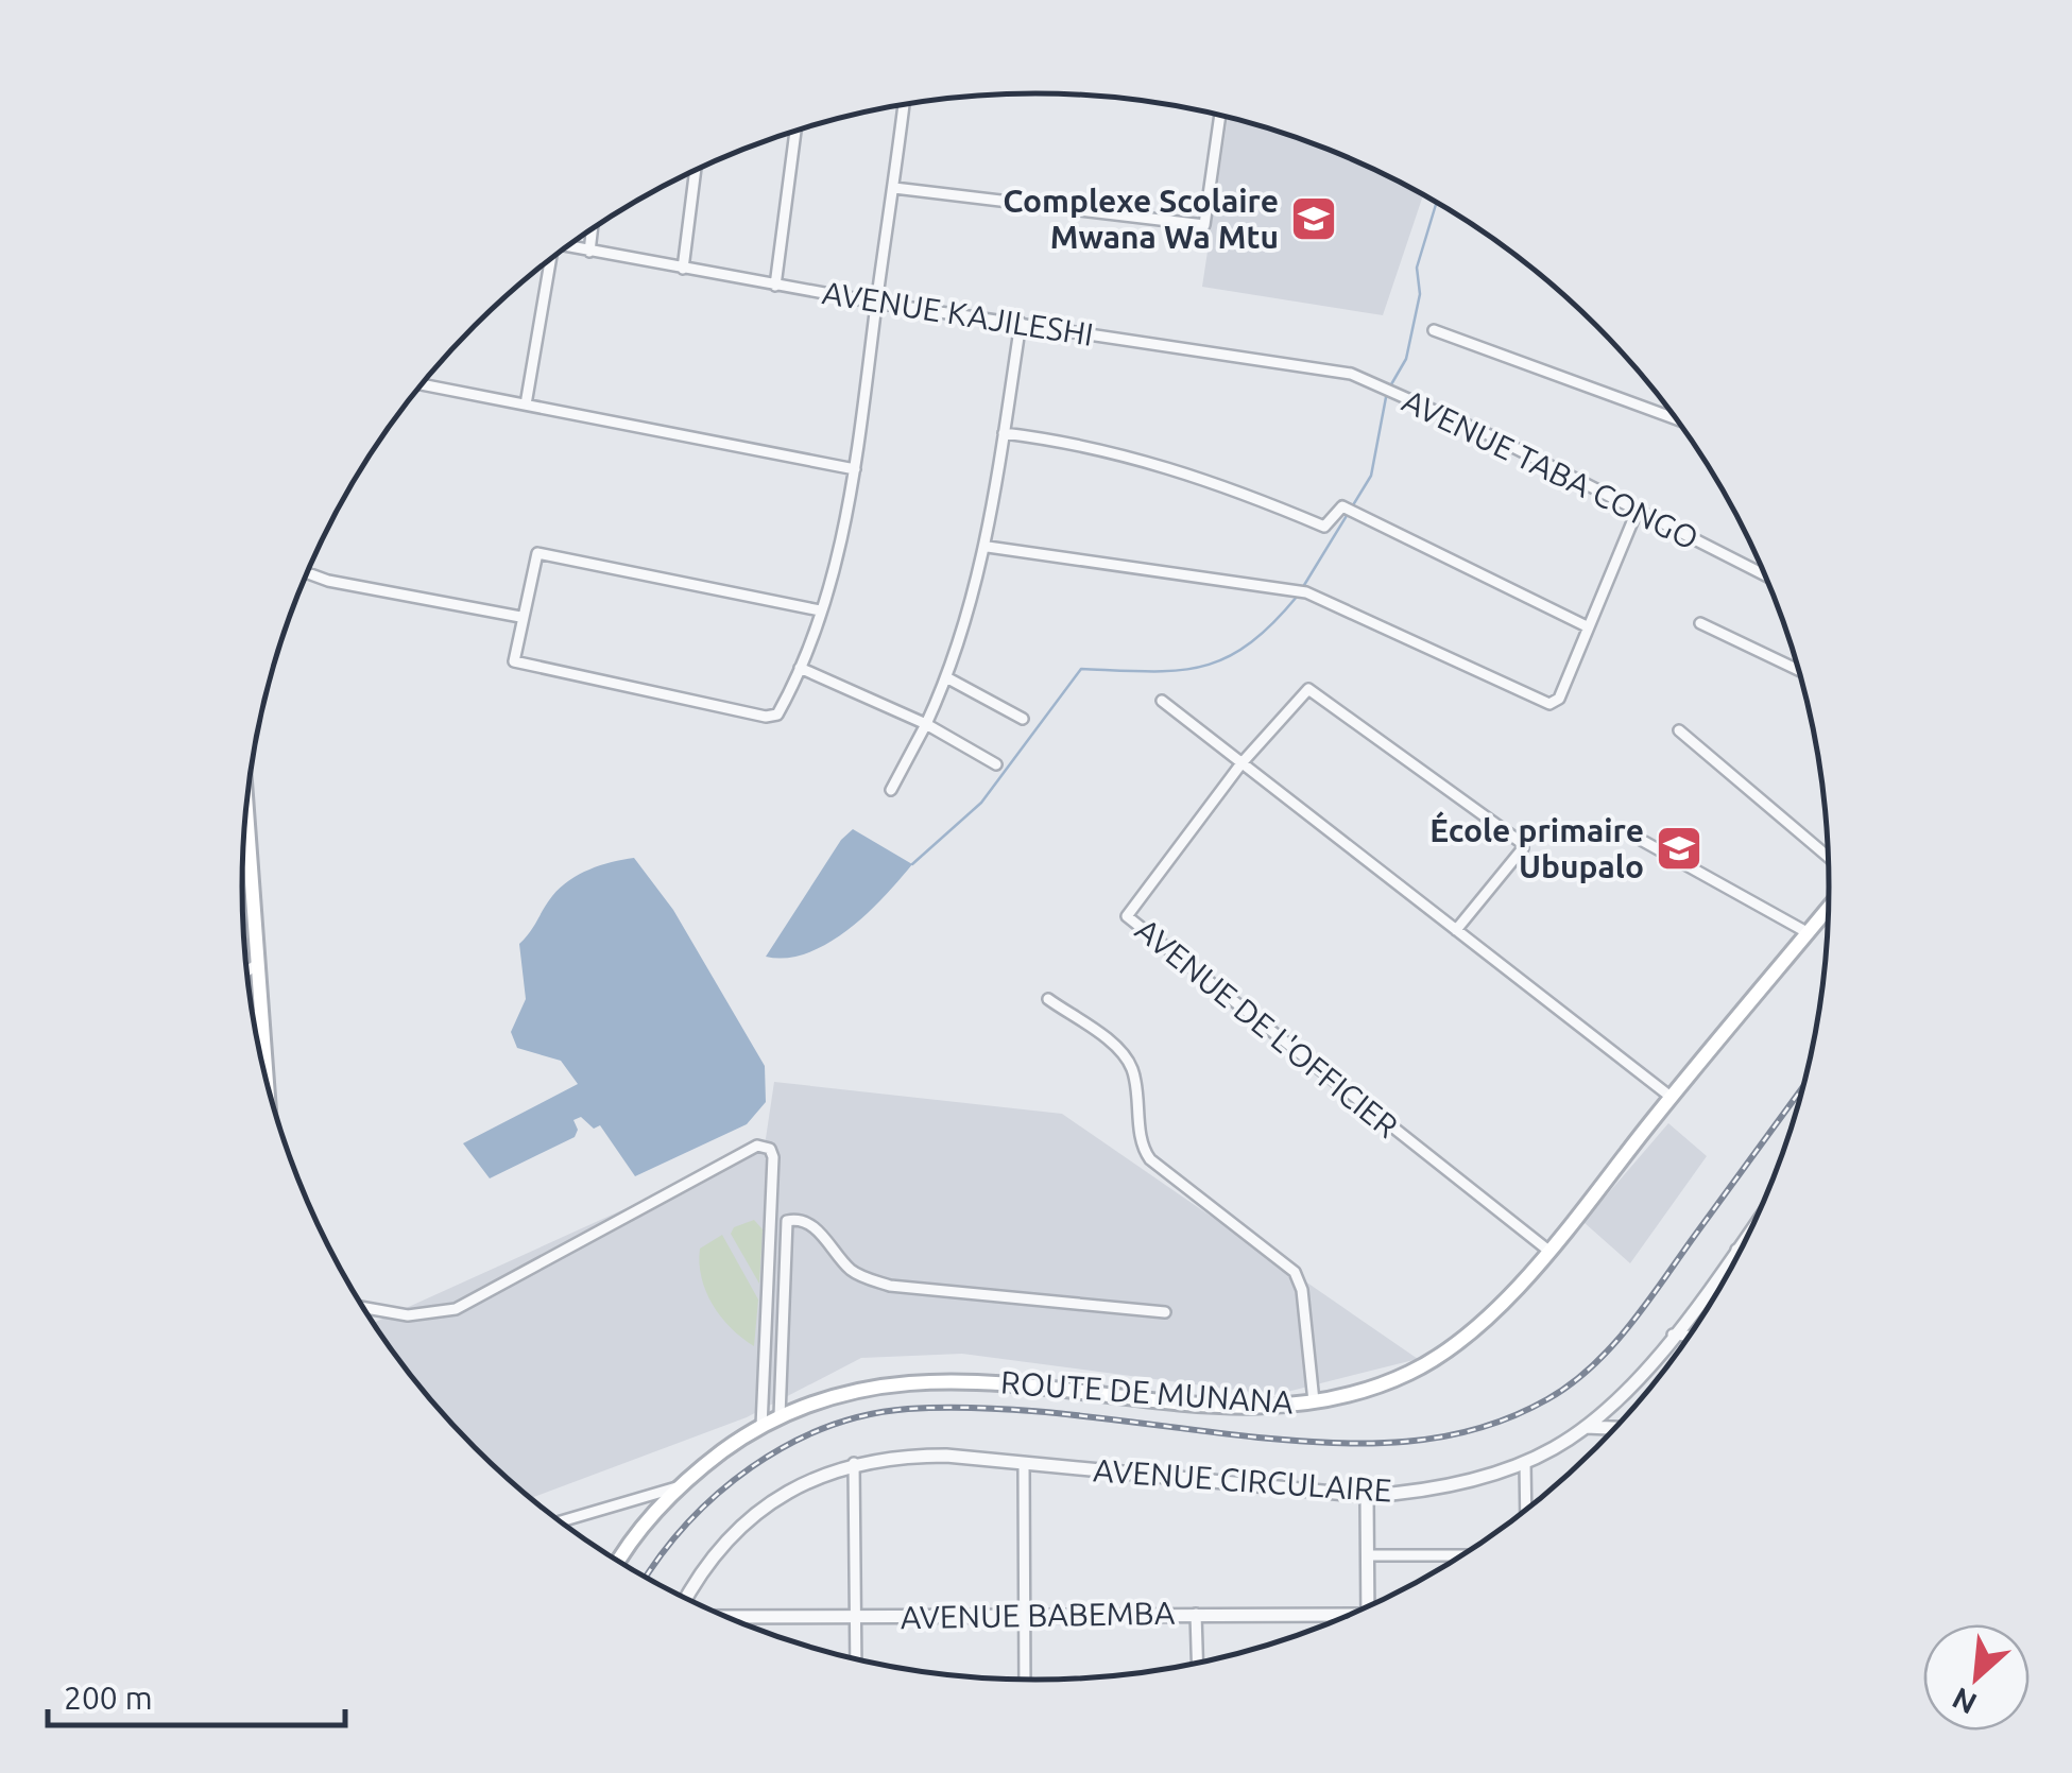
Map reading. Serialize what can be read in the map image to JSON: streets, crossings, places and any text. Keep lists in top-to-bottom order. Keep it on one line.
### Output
{"streets":{"main road":["ROUTE DE MUNANA"],"street":["AVENUE KAJILESHI","AVENUE TABA CONGO","AVENUE DE L'OFFICIER","AVENUE CIRCULAIRE","AVENUE BABEMBA"]},"crossings":[["AVENUE KAJILESHI","AVENUE TABA CONGO"],["AVENUE DE L'OFFICIER","ROUTE DE MUNANA"]],"places":{"school or university":["Complexe Scolaire Mwana Wa Mtu","École primaire Ubupalo"]},"scale_bar":"200 m","north":"bottom left"}
